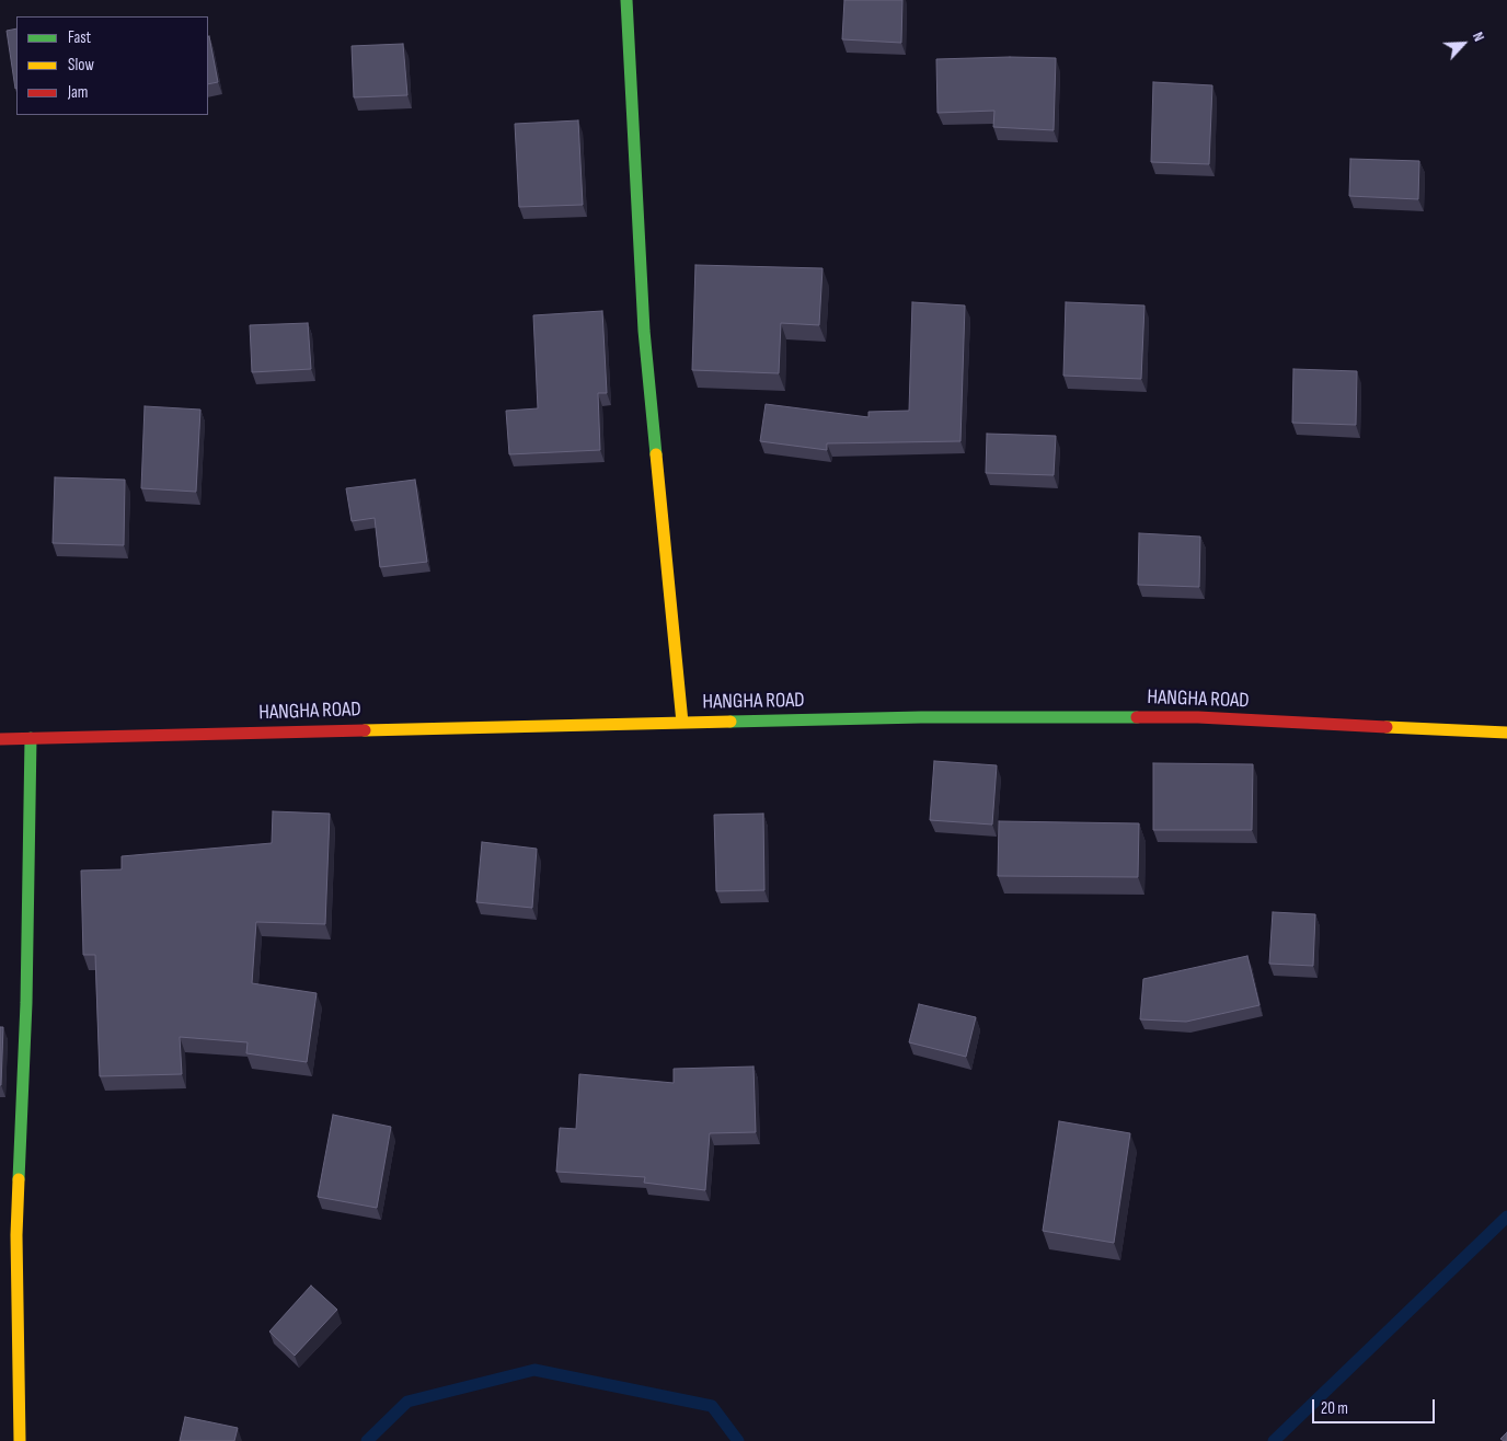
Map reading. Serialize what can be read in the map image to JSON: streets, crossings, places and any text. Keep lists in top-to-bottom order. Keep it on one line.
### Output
{"streets":{"main road":["HANGHA ROAD"]},"legend":["Fast","Slow","Jam"],"scale_bar":"20 m","north":"top right"}
